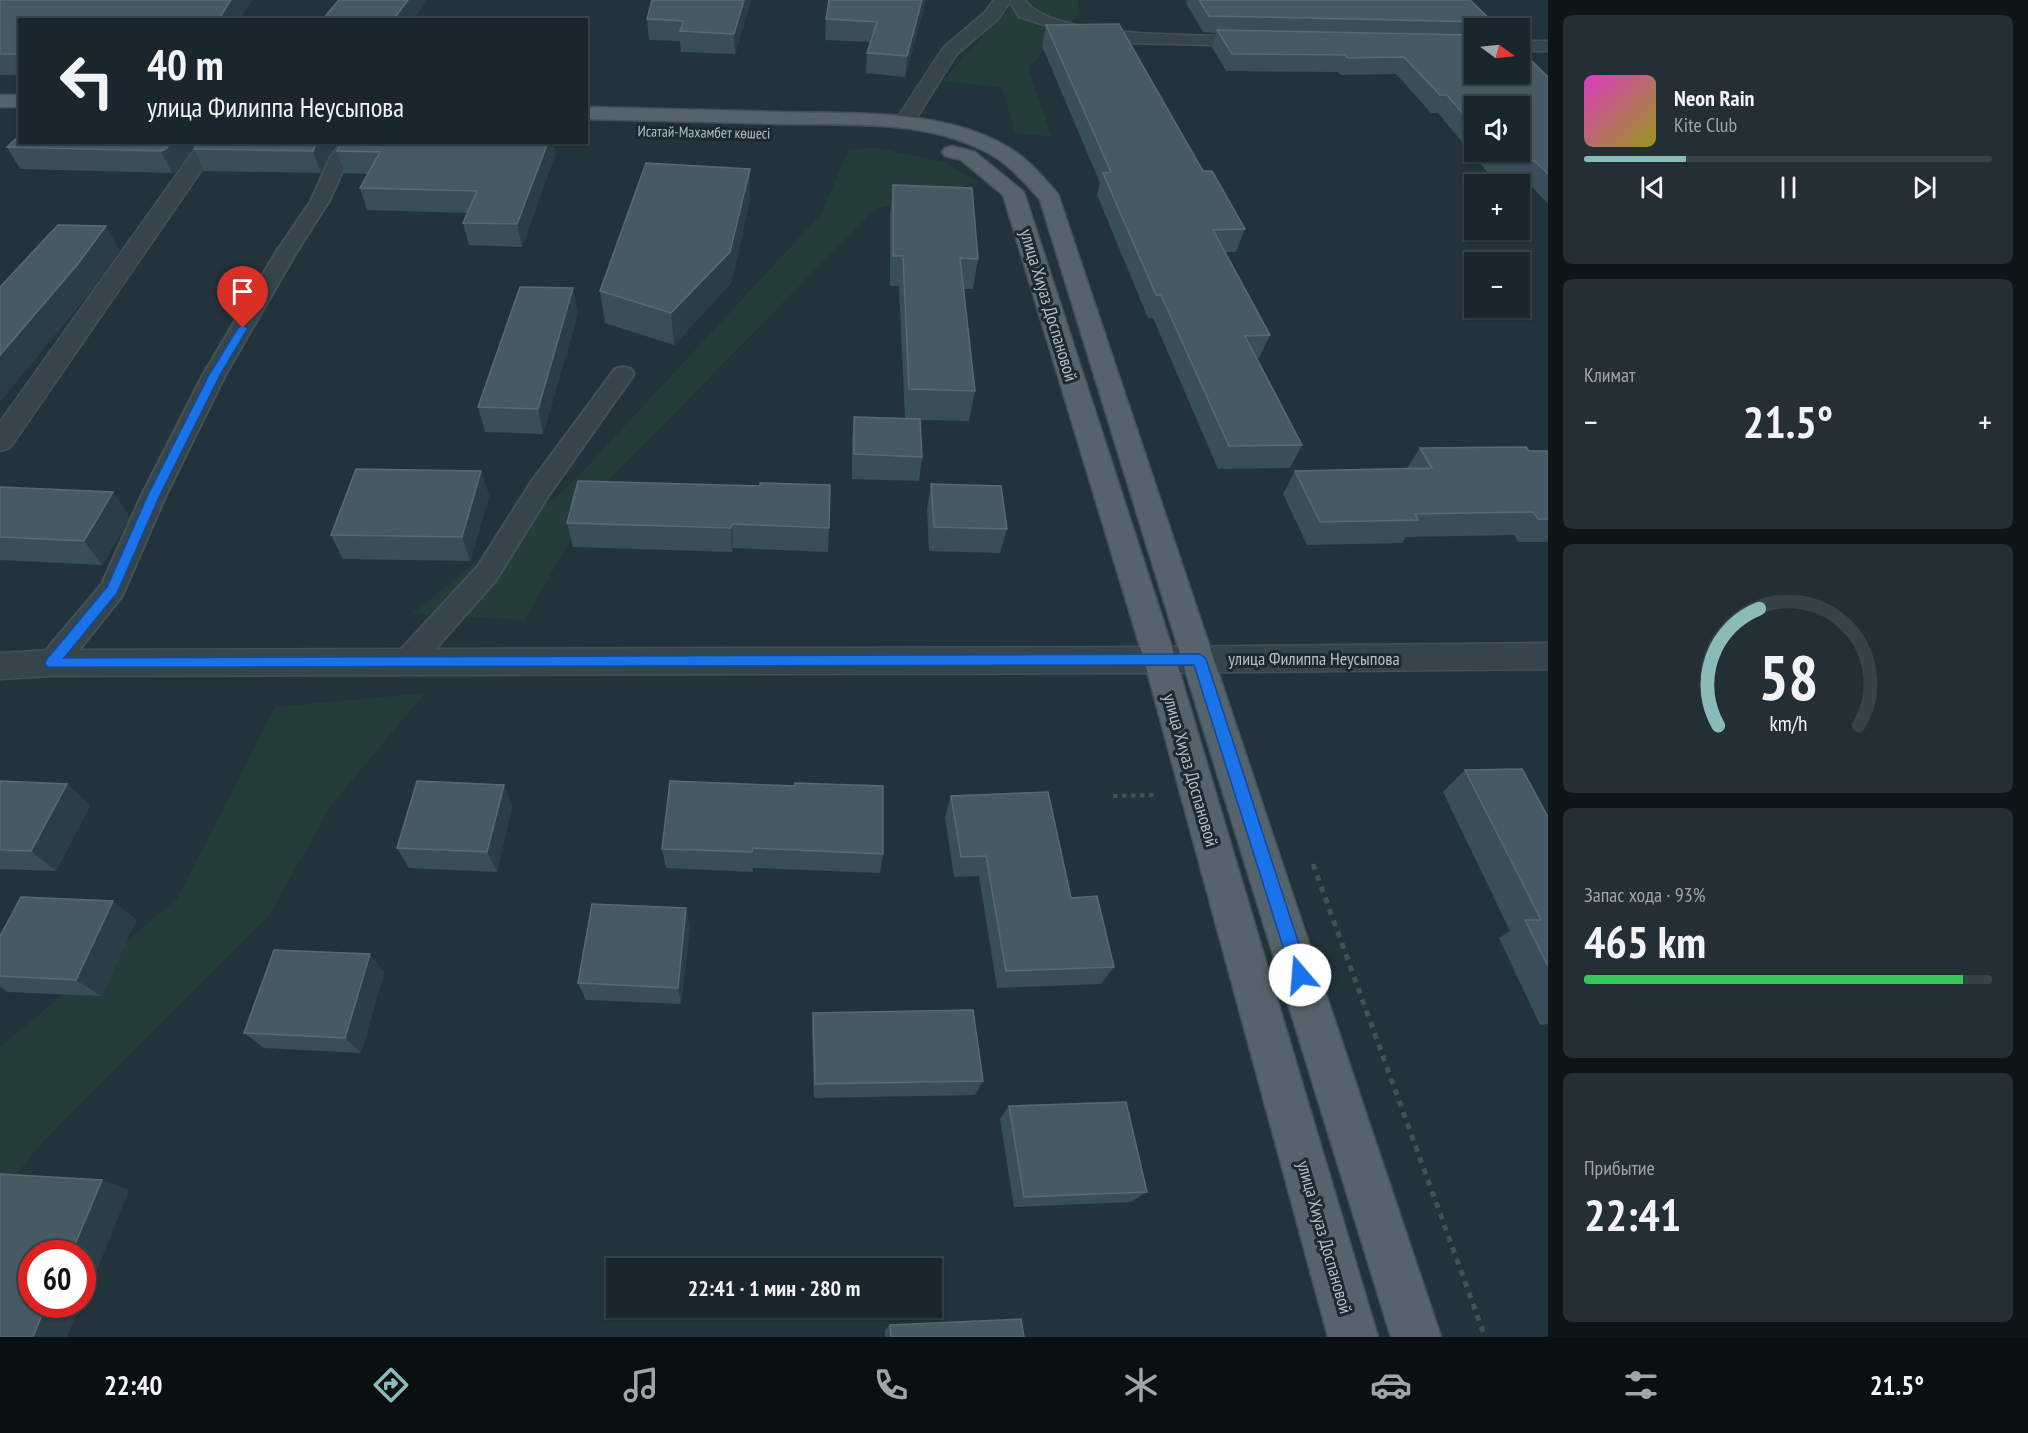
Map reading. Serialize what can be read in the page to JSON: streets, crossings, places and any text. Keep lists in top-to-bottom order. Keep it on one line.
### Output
{"streets":{"main road":["Исатай-Махамбет көшесі","улица Хиуаз Доспановой"],"street":["улица Филиппа Неусыпова"]},"crossings":[["Исатай-Махамбет көшесі","улица Хиуаз Доспановой"],["улица Хиуаз Доспановой","улица Филиппа Неусыпова"]],"north":"right","page":{"map_buttons":["+","−"],"turn":["40 m","улица Филиппа Неусыпова"],"song":["Neon Rain","Kite Club"],"tile":["Климат",["Запас хода · 93%","465 km"],["Прибытие","22:41"]],"heat":["−","21.5°","+"],"limit":"60","trip":"22:41 · 1 мин · 280 m","tabs":["22:40","21.5°"],"gauge":["58","km/h"]}}
